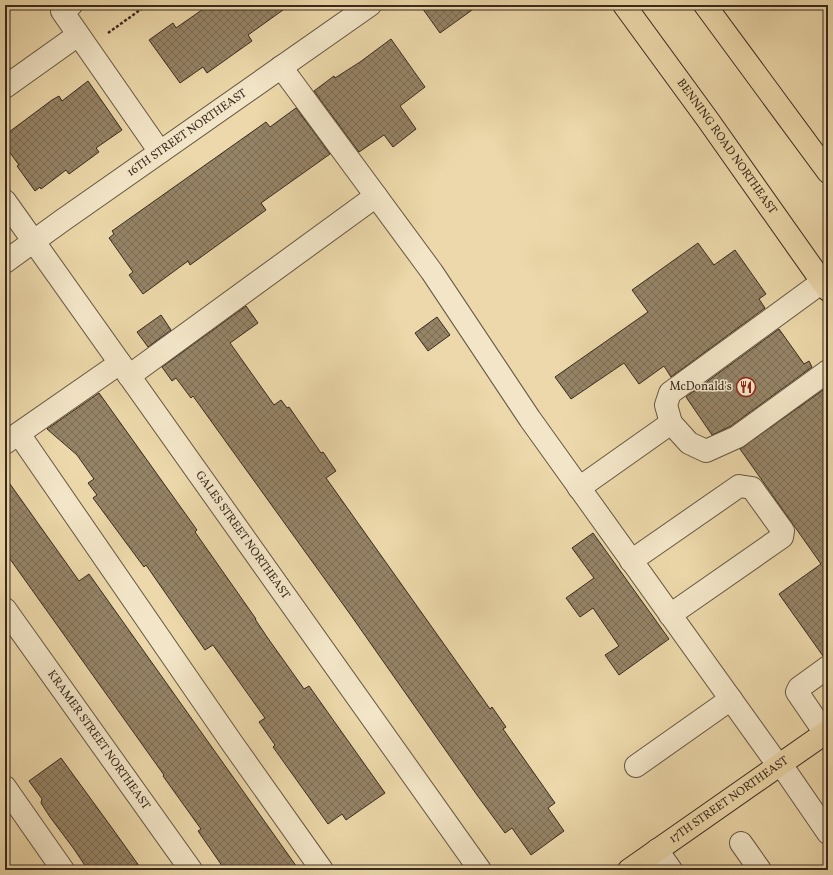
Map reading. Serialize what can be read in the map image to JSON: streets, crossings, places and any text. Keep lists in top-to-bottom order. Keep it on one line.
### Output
{"streets":{"main road":["BENNING ROAD NORTHEAST","17TH STREET NORTHEAST"],"street":["16TH STREET NORTHEAST","GALES STREET NORTHEAST","KRAMER STREET NORTHEAST"]},"crossings":[["16TH STREET NORTHEAST","GALES STREET NORTHEAST"]],"places":{"restaurant":["McDonald's"]}}
